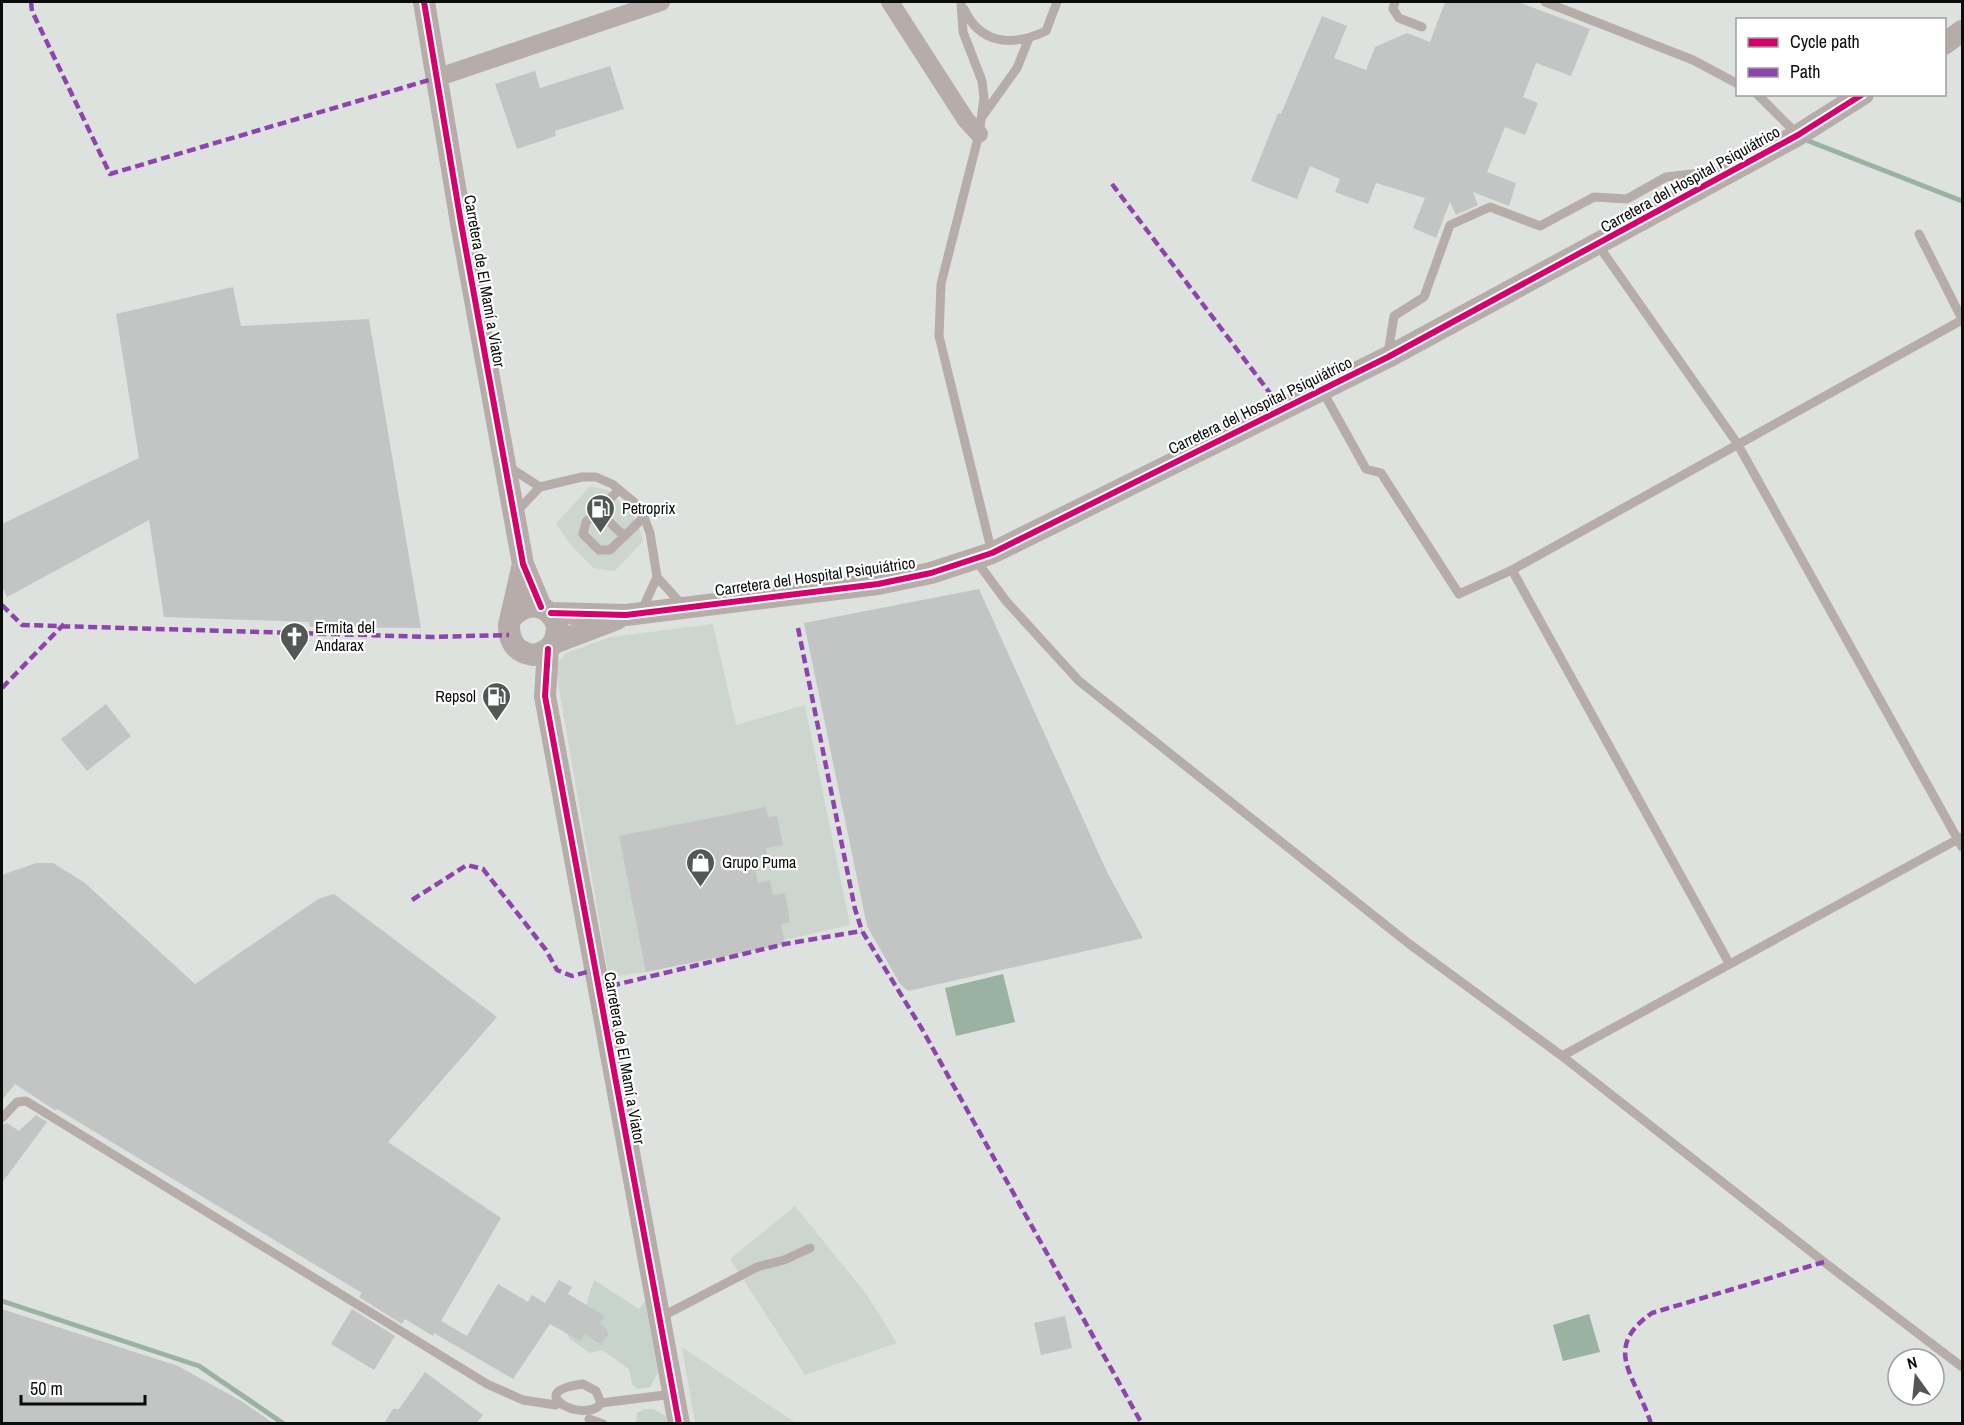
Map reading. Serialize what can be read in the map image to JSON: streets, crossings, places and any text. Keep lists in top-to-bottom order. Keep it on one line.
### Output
{"streets":{"street":["Carretera del Hospital Psiquiátrico","Carretera de El Mamí a Viator"]},"places":{"fuel station":["Petroprix","Repsol"],"church":["Ermita del Andarax"],"shop":["Grupo Puma"]},"legend":["Cycle path","Path"],"scale_bar":"50 m","north":"top"}
